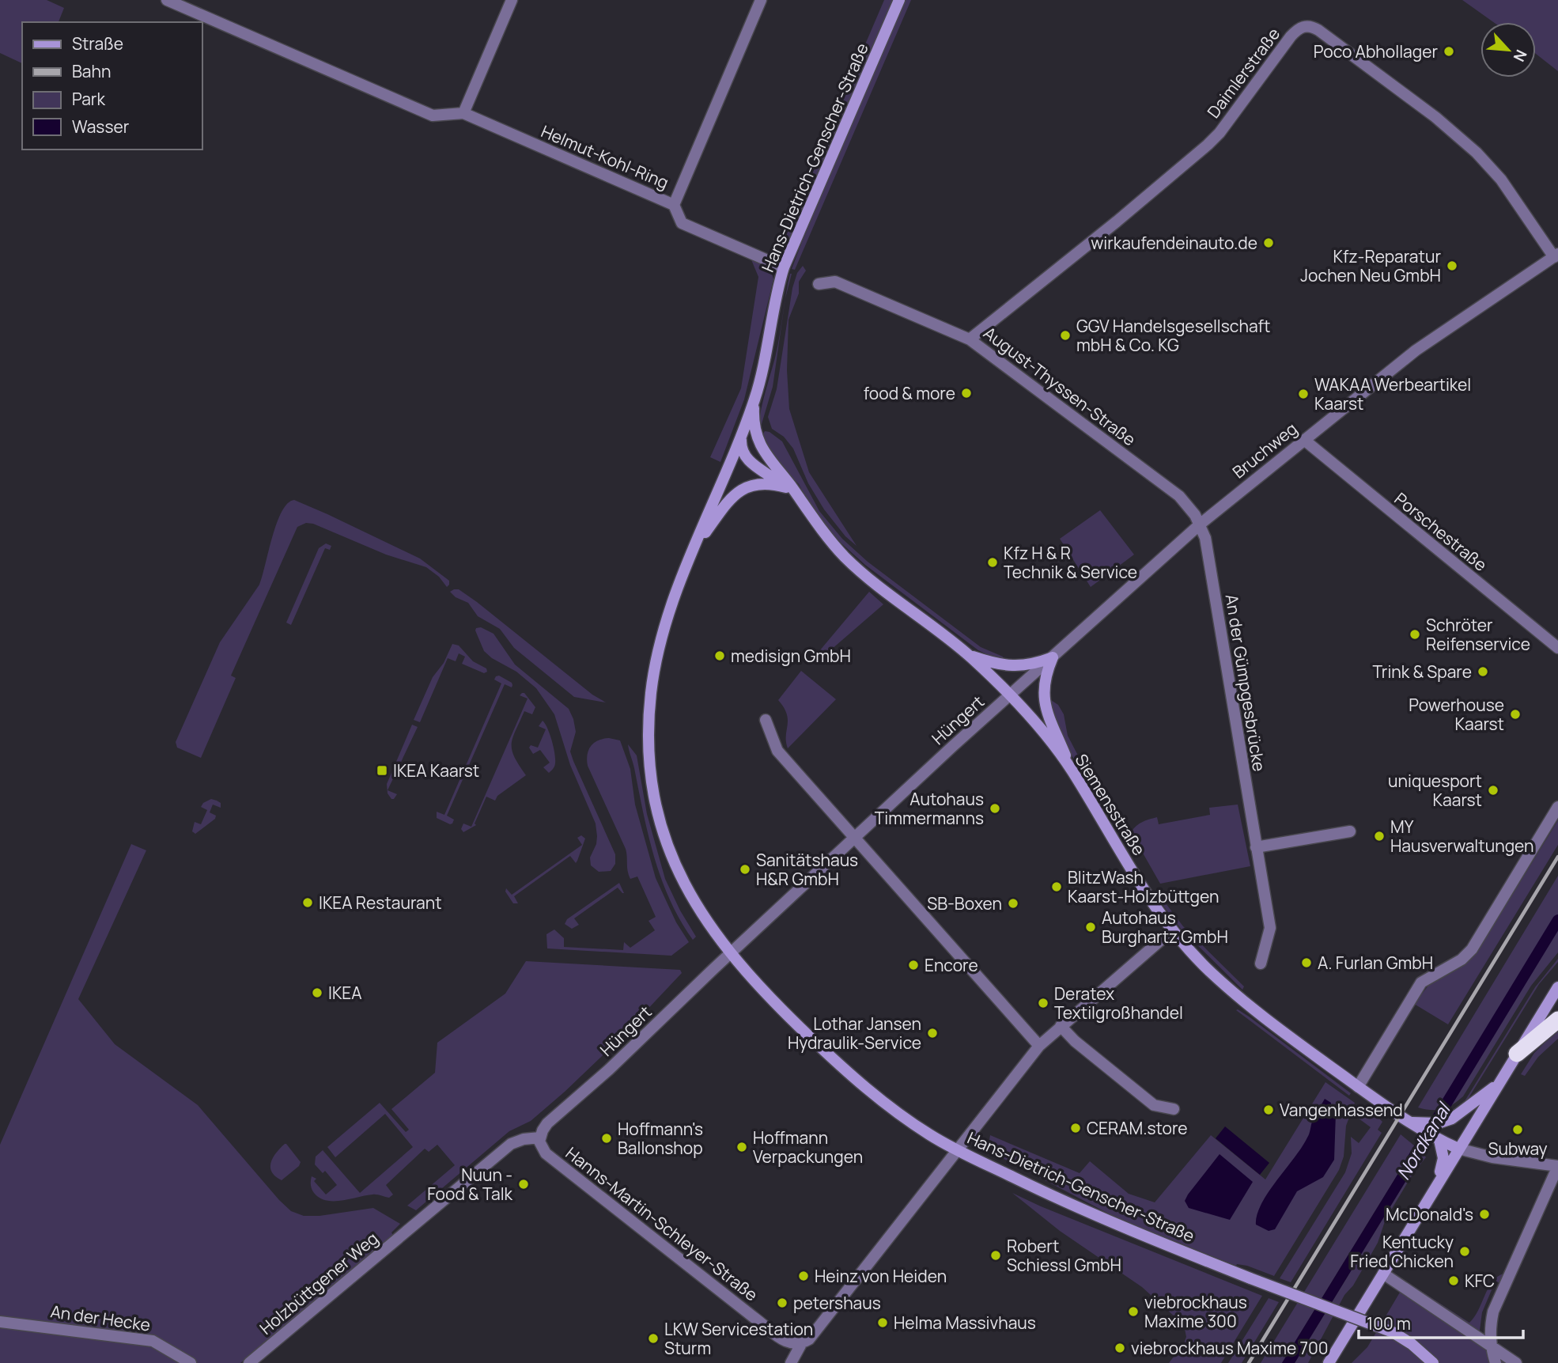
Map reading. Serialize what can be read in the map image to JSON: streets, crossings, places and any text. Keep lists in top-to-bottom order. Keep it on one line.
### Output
{"streets":{"street":["Daimlerstraße","Helmut-Kohl-Ring","Hans-Dietrich-Genscher-Straße","August-Thyssen-Straße","Bruchweg","Porschestraße","An der Gümpgesbrücke","Hüngert","Siemensstraße","Hanns-Martin-Schleyer-Straße","Holzbüttgener Weg","An der Hecke"]},"crossings":[["Daimlerstraße","August-Thyssen-Straße"],["Daimlerstraße","Bruchweg"],["Hans-Dietrich-Genscher-Straße","Hüngert"],["Hans-Dietrich-Genscher-Straße","Siemensstraße"],["August-Thyssen-Straße","Bruchweg"],["August-Thyssen-Straße","An der Gümpgesbrücke"],["Bruchweg","Porschestraße"],["Bruchweg","An der Gümpgesbrücke"],["Bruchweg","Hüngert"],["Bruchweg","Siemensstraße"],["Hüngert","Siemensstraße"],["Hüngert","Hanns-Martin-Schleyer-Straße"],["Hüngert","Holzbüttgener Weg"],["Hanns-Martin-Schleyer-Straße","Holzbüttgener Weg"]],"water":["Nordkanal"],"places":{"other":["Poco Abhollager","wirkaufendeinauto.de","Kfz-Reparatur Jochen Neu GmbH","GGV Handelsgesellschaft mbH & Co. KG","food & more","WAKAA Werbeartikel Kaarst","Kfz H & R Technik & Service","Schröter Reifenservice","medisign GmbH","Trink & Spare","Powerhouse Kaarst","uniquesport Kaarst","Autohaus Timmermanns","MY Hausverwaltungen","Sanitätshaus H&R GmbH","BlitzWash Kaarst-Holzbüttgen","IKEA Restaurant","SB-Boxen","Autohaus Burghartz GmbH","A. Furlan GmbH","Encore","IKEA","Deratex Textilgroßhandel","Lothar Jansen Hydraulik-Service","Vangenhassend","CERAM.store","Subway","Hoffmann's Ballonshop","Hoffmann Verpackungen","Nuun - Food & Talk","McDonald's","Kentucky Fried Chicken","Robert Schiessl GmbH","Heinz von Heiden","KFC","petershaus","viebrockhaus Maxime 300","Helma Massivhaus","LKW Servicestation Sturm","viebrockhaus Maxime 700"],"transit":["IKEA Kaarst"]},"legend":["Straße","Bahn","Park","Wasser"],"scale_bar":"100 m","north":"bottom right"}
